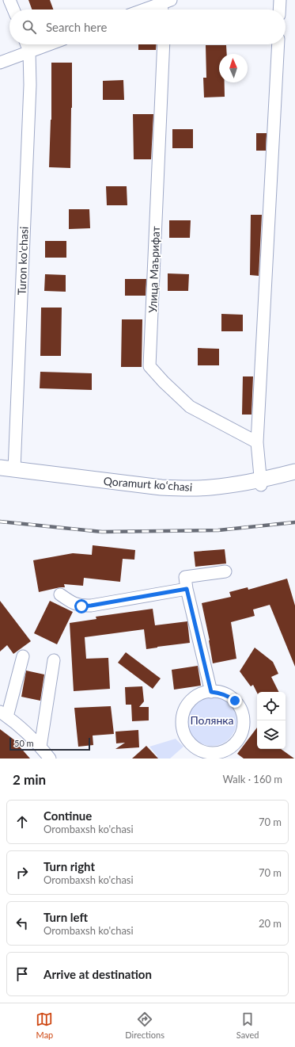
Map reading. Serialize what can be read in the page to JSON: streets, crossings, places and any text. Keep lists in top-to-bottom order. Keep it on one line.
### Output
{"streets":{"main road":["Qoramurt koʻchasi"],"street":["Turon ko'chasi","Улица Маърифат"]},"crossings":[["Turon ko'chasi","Qoramurt koʻchasi"]],"parks":["Полянка"],"scale_bar":"50 m","north":"top","page":{"search":"Search here","scale":"50 m","heading":["2 min","Walk · 160 m"],"list":[["Continue","Orombaxsh ko'chasi","70 m"],["Turn right","Orombaxsh ko'chasi","70 m"],["Turn left","Orombaxsh ko'chasi","20 m"],"Arrive at destination"],"nav":["Map","Directions","Saved"]}}
